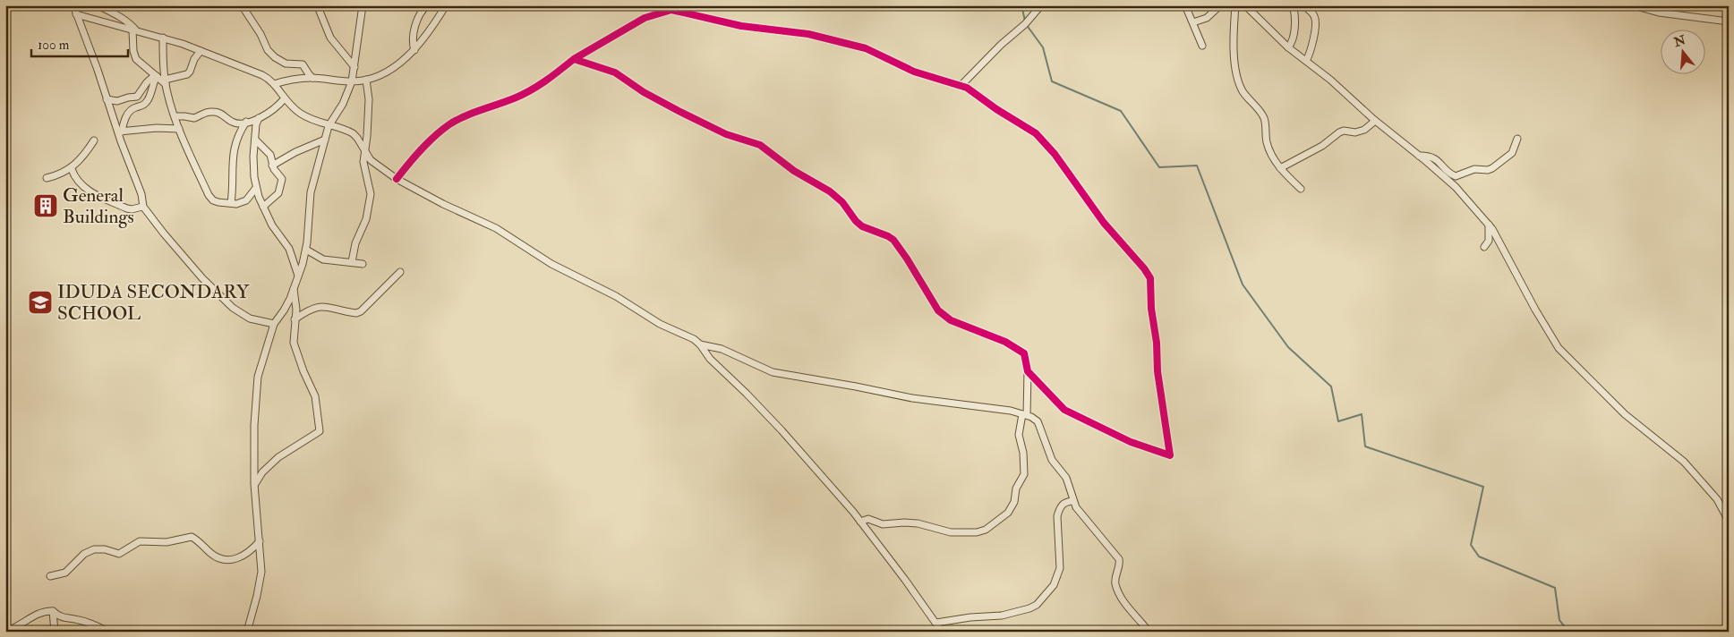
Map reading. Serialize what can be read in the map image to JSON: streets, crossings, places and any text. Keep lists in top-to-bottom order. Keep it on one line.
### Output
{"places":{"building":["General Buildings"],"school or university":["IDUDA SECONDARY SCHOOL"]},"scale_bar":"100 m","north":"top"}
